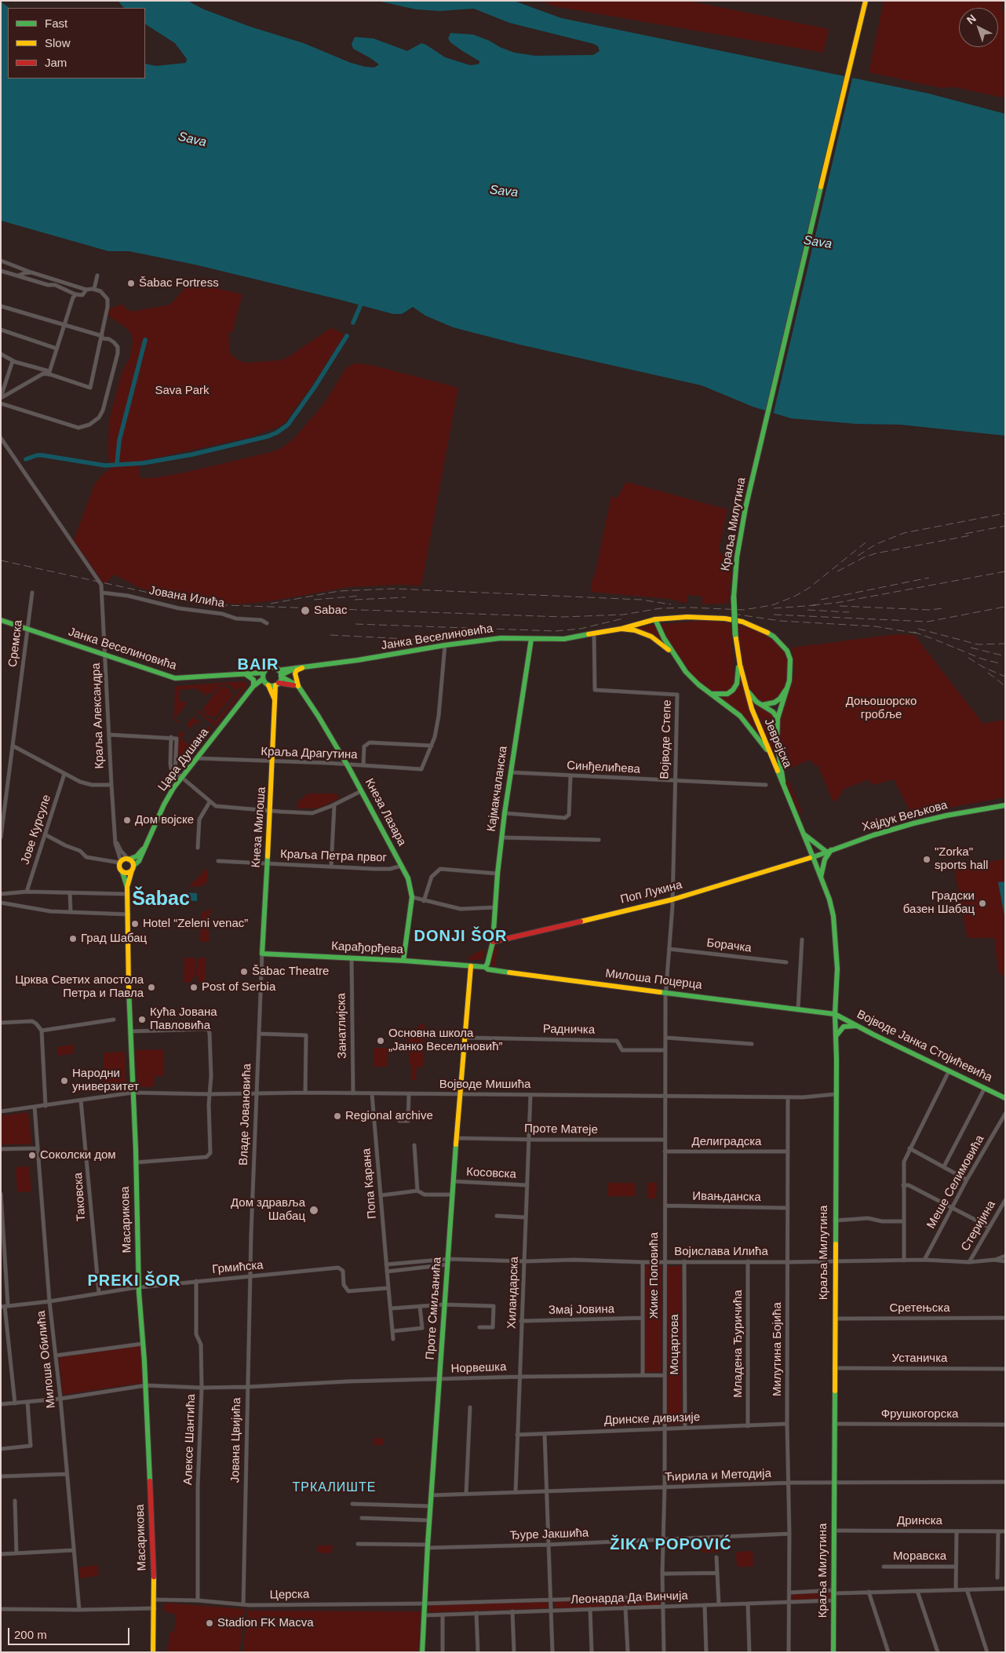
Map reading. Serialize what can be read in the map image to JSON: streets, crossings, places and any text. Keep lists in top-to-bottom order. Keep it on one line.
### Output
{"streets":{"main road":["Краља Милутина","Јанка Веселиновића","Јеврејска","Цара Душана","Кајмакчаланска","Кнеза Лазара","Хајдук Вељкова","Кнеза Милоша","Поп Лукина","Карађорђева","Милоша Поцерца","Војводе Јанка Стојићевића","Масарикова","Проте Смиљанића"],"street":["Јована Илића","Сремска","Краља Александра","Војводе Степе","Краља Драгутина","Синђелићева","Јове Курсуле","Краља Петра првог","Борачка","Занатлијска","Радничка","Војводе Мишића","Владе Јовановића","Проте Матеје","Делиградска","Косовска","Меше Селимовића","Попа Карана","Таковска","Ивањданска","Стеријина","Војислава Илића","Грмићска","Жике Поповића","Хиландарска","Сретењска","Змај Јовина","Младена Ђуричића","Моцартова","Милутина Бојића","Устаничка","Милоша Обилића","Норвешка","Фрушкогорска","Дринске дивизије","Алексе Шантића","Јована Цвијића","Ћирила и Методија","Дринска","Ђуре Јакшића","Моравска","Церска","Леонарда Да Винчија"]},"crossings":[["Краља Милутина","Јеврејска"],["Краља Милутина","Хајдук Вељкова"],["Краља Милутина","Поп Лукина"],["Краља Милутина","Милоша Поцерца"],["Краља Милутина","Војводе Јанка Стојићевића"],["Краља Милутина","Војводе Мишића"],["Краља Милутина","Војислава Илића"],["Краља Милутина","Сретењска"],["Краља Милутина","Устаничка"],["Краља Милутина","Фрушкогорска"],["Краља Милутина","Ћирила и Методија"],["Краља Милутина","Дринска"],["Краља Милутина","Леонарда Да Винчија"],["Јована Илића","Краља Александра"],["Јанка Веселиновића","Сремска"],["Јанка Веселиновића","Краља Александра"],["Јанка Веселиновића","Војводе Степе"],["Јанка Веселиновића","Јеврејска"],["Јанка Веселиновића","Цара Душана"],["Јанка Веселиновића","Кајмакчаланска"],["Јанка Веселиновића","Кнеза Лазара"],["Јанка Веселиновића","Кнеза Милоша"],["Краља Александра","Цара Душана"],["Војводе Степе","Синђелићева"],["Војводе Степе","Поп Лукина"],["Војводе Степе","Жике Поповића"],["Јеврејска","Хајдук Вељкова"],["Јеврејска","Поп Лукина"],["Краља Драгутина","Цара Душана"],["Краља Драгутина","Кнеза Лазара"],["Краља Драгутина","Кнеза Милоша"],["Цара Душана","Кнеза Милоша"],["Цара Душана","Масарикова"],["Синђелићева","Кајмакчаланска"],["Кајмакчаланска","Поп Лукина"],["Кајмакчаланска","Милоша Поцерца"],["Кнеза Лазара","Кнеза Милоша"],["Кнеза Лазара","Краља Петра првог"],["Кнеза Лазара","Карађорђева"],["Хајдук Вељкова","Поп Лукина"],["Кнеза Милоша","Краља Петра првог"],["Кнеза Милоша","Карађорђева"],["Кнеза Милоша","Владе Јовановића"],["Поп Лукина","Жике Поповића"],["Борачка","Жике Поповића"],["Карађорђева","Милоша Поцерца"],["Карађорђева","Занатлијска"],["Карађорђева","Владе Јовановића"],["Карађорђева","Проте Смиљанића"],["Милоша Поцерца","Војводе Јанка Стојићевића"],["Милоша Поцерца","Жике Поповића"],["Милоша Поцерца","Проте Смиљанића"],["Занатлијска","Војводе Мишића"],["Радничка","Жике Поповића"],["Радничка","Проте Смиљанића"],["Војводе Мишића","Владе Јовановића"],["Војводе Мишића","Попа Карана"],["Војводе Мишића","Таковска"],["Војводе Мишића","Масарикова"],["Војводе Мишића","Жике Поповића"],["Војводе Мишића","Хиландарска"],["Војводе Мишића","Проте Смиљанића"],["Војводе Мишића","Милутина Бојића"],["Војводе Мишића","Милоша Обилића"],["Владе Јовановића","Грмићска"],["Владе Јовановића","Јована Цвијића"],["Проте Матеје","Жике Поповића"],["Проте Матеје","Хиландарска"],["Проте Матеје","Проте Смиљанића"],["Делиградска","Жике Поповића"],["Делиградска","Милутина Бојића"],["Косовска","Хиландарска"],["Косовска","Проте Смиљанића"],["Меше Селимовића","Војислава Илића"],["Попа Карана","Грмићска"],["Таковска","Грмићска"],["Ивањданска","Жике Поповића"],["Ивањданска","Милутина Бојића"],["Масарикова","Грмићска"],["Масарикова","Норвешка"],["Масарикова","Церска"],["Стеријина","Војислава Илића"],["Војислава Илића","Жике Поповића"],["Војислава Илића","Хиландарска"],["Војислава Илића","Проте Смиљанића"],["Војислава Илића","Младена Ђуричића"],["Војислава Илића","Моцартова"],["Војислава Илића","Милутина Бојића"],["Грмићска","Милоша Обилића"],["Грмићска","Алексе Шантића"],["Грмићска","Јована Цвијића"],["Жике Поповића","Норвешка"],["Жике Поповића","Дринске дивизије"],["Жике Поповића","Ћирила и Методија"],["Жике Поповића","Ђуре Јакшића"],["Жике Поповића","Леонарда Да Винчија"],["Хиландарска","Змај Јовина"],["Хиландарска","Норвешка"],["Хиландарска","Дринске дивизије"],["Хиландарска","Ћирила и Методија"],["Проте Смиљанића","Норвешка"],["Проте Смиљанића","Ћирила и Методија"],["Проте Смиљанића","Ђуре Јакшића"],["Проте Смиљанића","Церска"],["Проте Смиљанића","Леонарда Да Винчија"],["Младена Ђуричића","Дринске дивизије"],["Моцартова","Дринске дивизије"],["Милутина Бојића","Дринске дивизије"],["Милутина Бојића","Ћирила и Методија"],["Милутина Бојића","Ђуре Јакшића"],["Милутина Бојића","Леонарда Да Винчија"],["Милоша Обилића","Норвешка"],["Норвешка","Алексе Шантића"],["Норвешка","Јована Цвијића"],["Алексе Шантића","Церска"],["Јована Цвијића","Церска"],["Церска","Леонарда Да Винчија"]],"districts":["BAIR","Šabac","DONJI ŠOR","PREKI ŠOR","ТРКАЛИШТЕ","ŽIKA POPOVIĆ"],"water":["Sava"],"parks":["Sava Park","Доњошорско гробље"],"places":["Šabac Fortress","Sabac","Дом војске","\"Zorka\" sports hall","Градски базен Шабац","Hotel “Zeleni venac”","Град Шабац","Šabac Theatre","Црква Светих апостола Петра и Павла","Post of Serbia","Кућа Јована Павловића","Основна школа „Јанко Веселиновић”","Народни универзитет","Regional archive","Соколски дом","Дом здравља Шабац","Stadion FK Macva"],"legend":["Fast","Slow","Jam"],"scale_bar":"200 m","north":"top left"}
